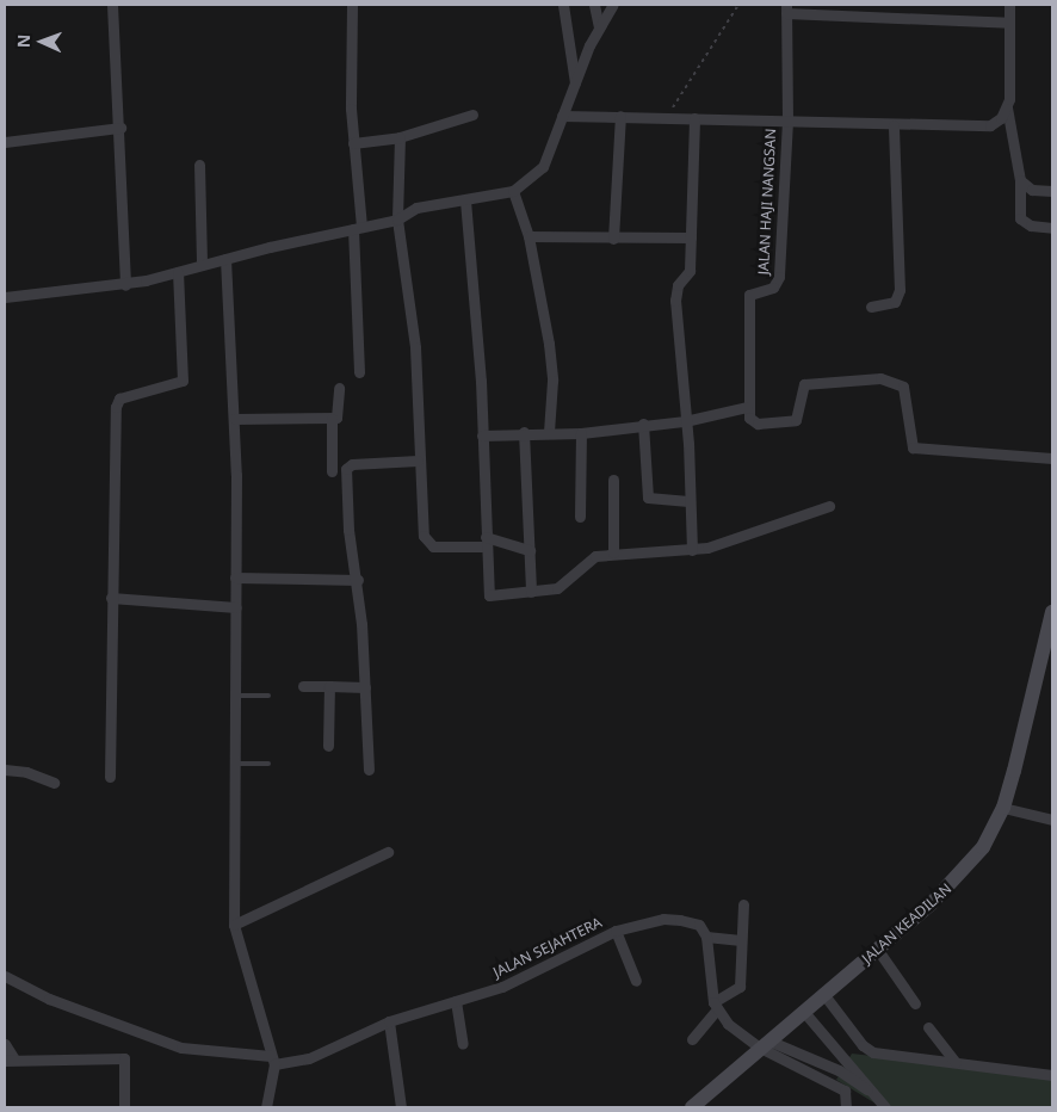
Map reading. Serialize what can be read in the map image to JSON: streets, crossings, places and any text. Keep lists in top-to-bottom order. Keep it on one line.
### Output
{"streets":{"main road":["JALAN KEADILAN"],"street":["JALAN HAJI NANGSAN","JALAN SEJAHTERA"]},"north":"left"}
